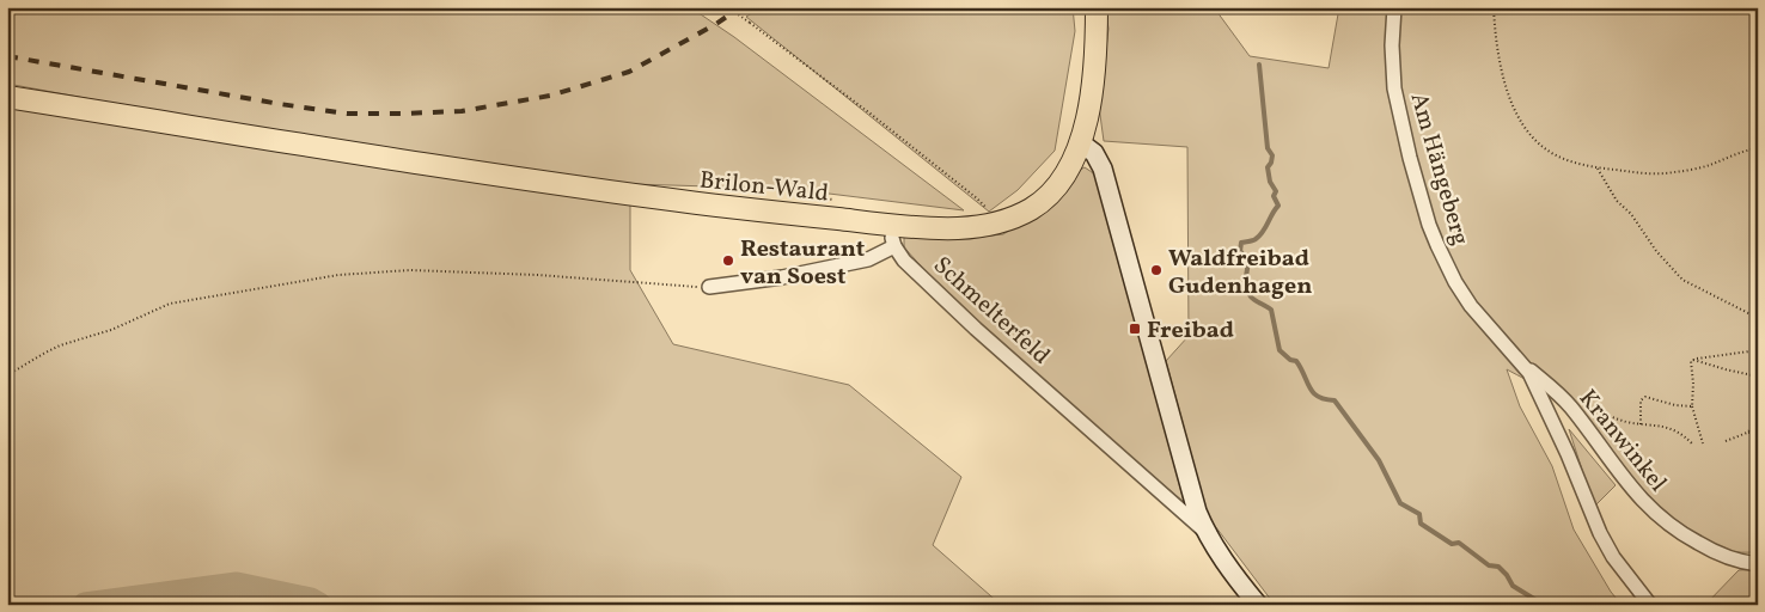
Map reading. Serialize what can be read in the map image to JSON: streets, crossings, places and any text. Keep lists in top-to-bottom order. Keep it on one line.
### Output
{"streets":{"main road":["Brilon-Wald","Schmelterfeld"],"street":["Am Hängeberg","Kranwinkel"]},"crossings":[["Am Hängeberg","Kranwinkel"],["Brilon-Wald","Schmelterfeld"]],"places":{"other":["Restaurant van Soest","Waldfreibad Gudenhagen"],"transit":["Freibad"]}}
